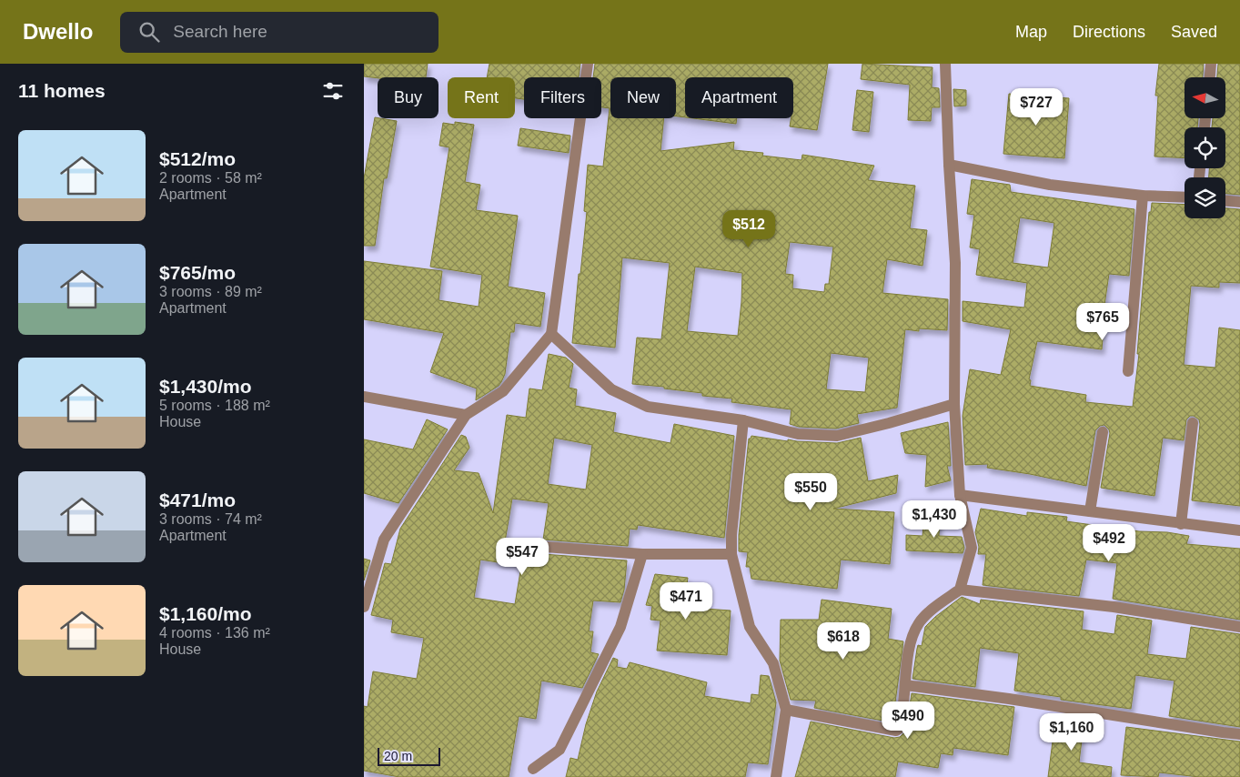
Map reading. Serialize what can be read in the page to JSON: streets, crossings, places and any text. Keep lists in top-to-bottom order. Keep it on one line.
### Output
{"scale_bar":"20 m","north":"left","page":{"header":"Dwello","search":"Search here","nav":["Map","Directions","Saved"],"heading":"11 homes","chip":["Buy","Rent","Filters","New","Apartment"],"price":["$727","$512","$765","$550","$1,430","$492","$547","$471","$618","$490","$1,160"],"list":[{"name":"$512/mo","note":"2 rooms · 58 m² · Apartment"},{"name":"$765/mo","note":"3 rooms · 89 m² · Apartment"},{"name":"$1,430/mo","note":"5 rooms · 188 m² · House"},{"name":"$471/mo","note":"3 rooms · 74 m² · Apartment"},{"name":"$1,160/mo","note":"4 rooms · 136 m² · House"}],"scale":"20 m"}}
